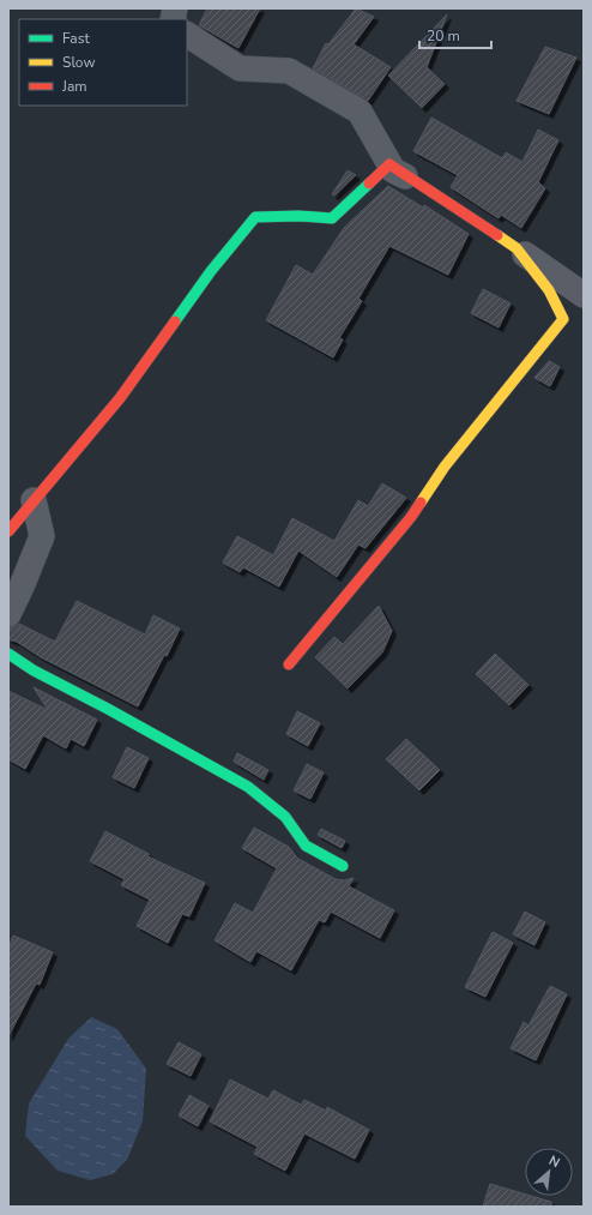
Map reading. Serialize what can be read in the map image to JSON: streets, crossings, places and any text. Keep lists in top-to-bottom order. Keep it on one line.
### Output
{"legend":["Fast","Slow","Jam"],"scale_bar":"20 m","north":"top right"}
